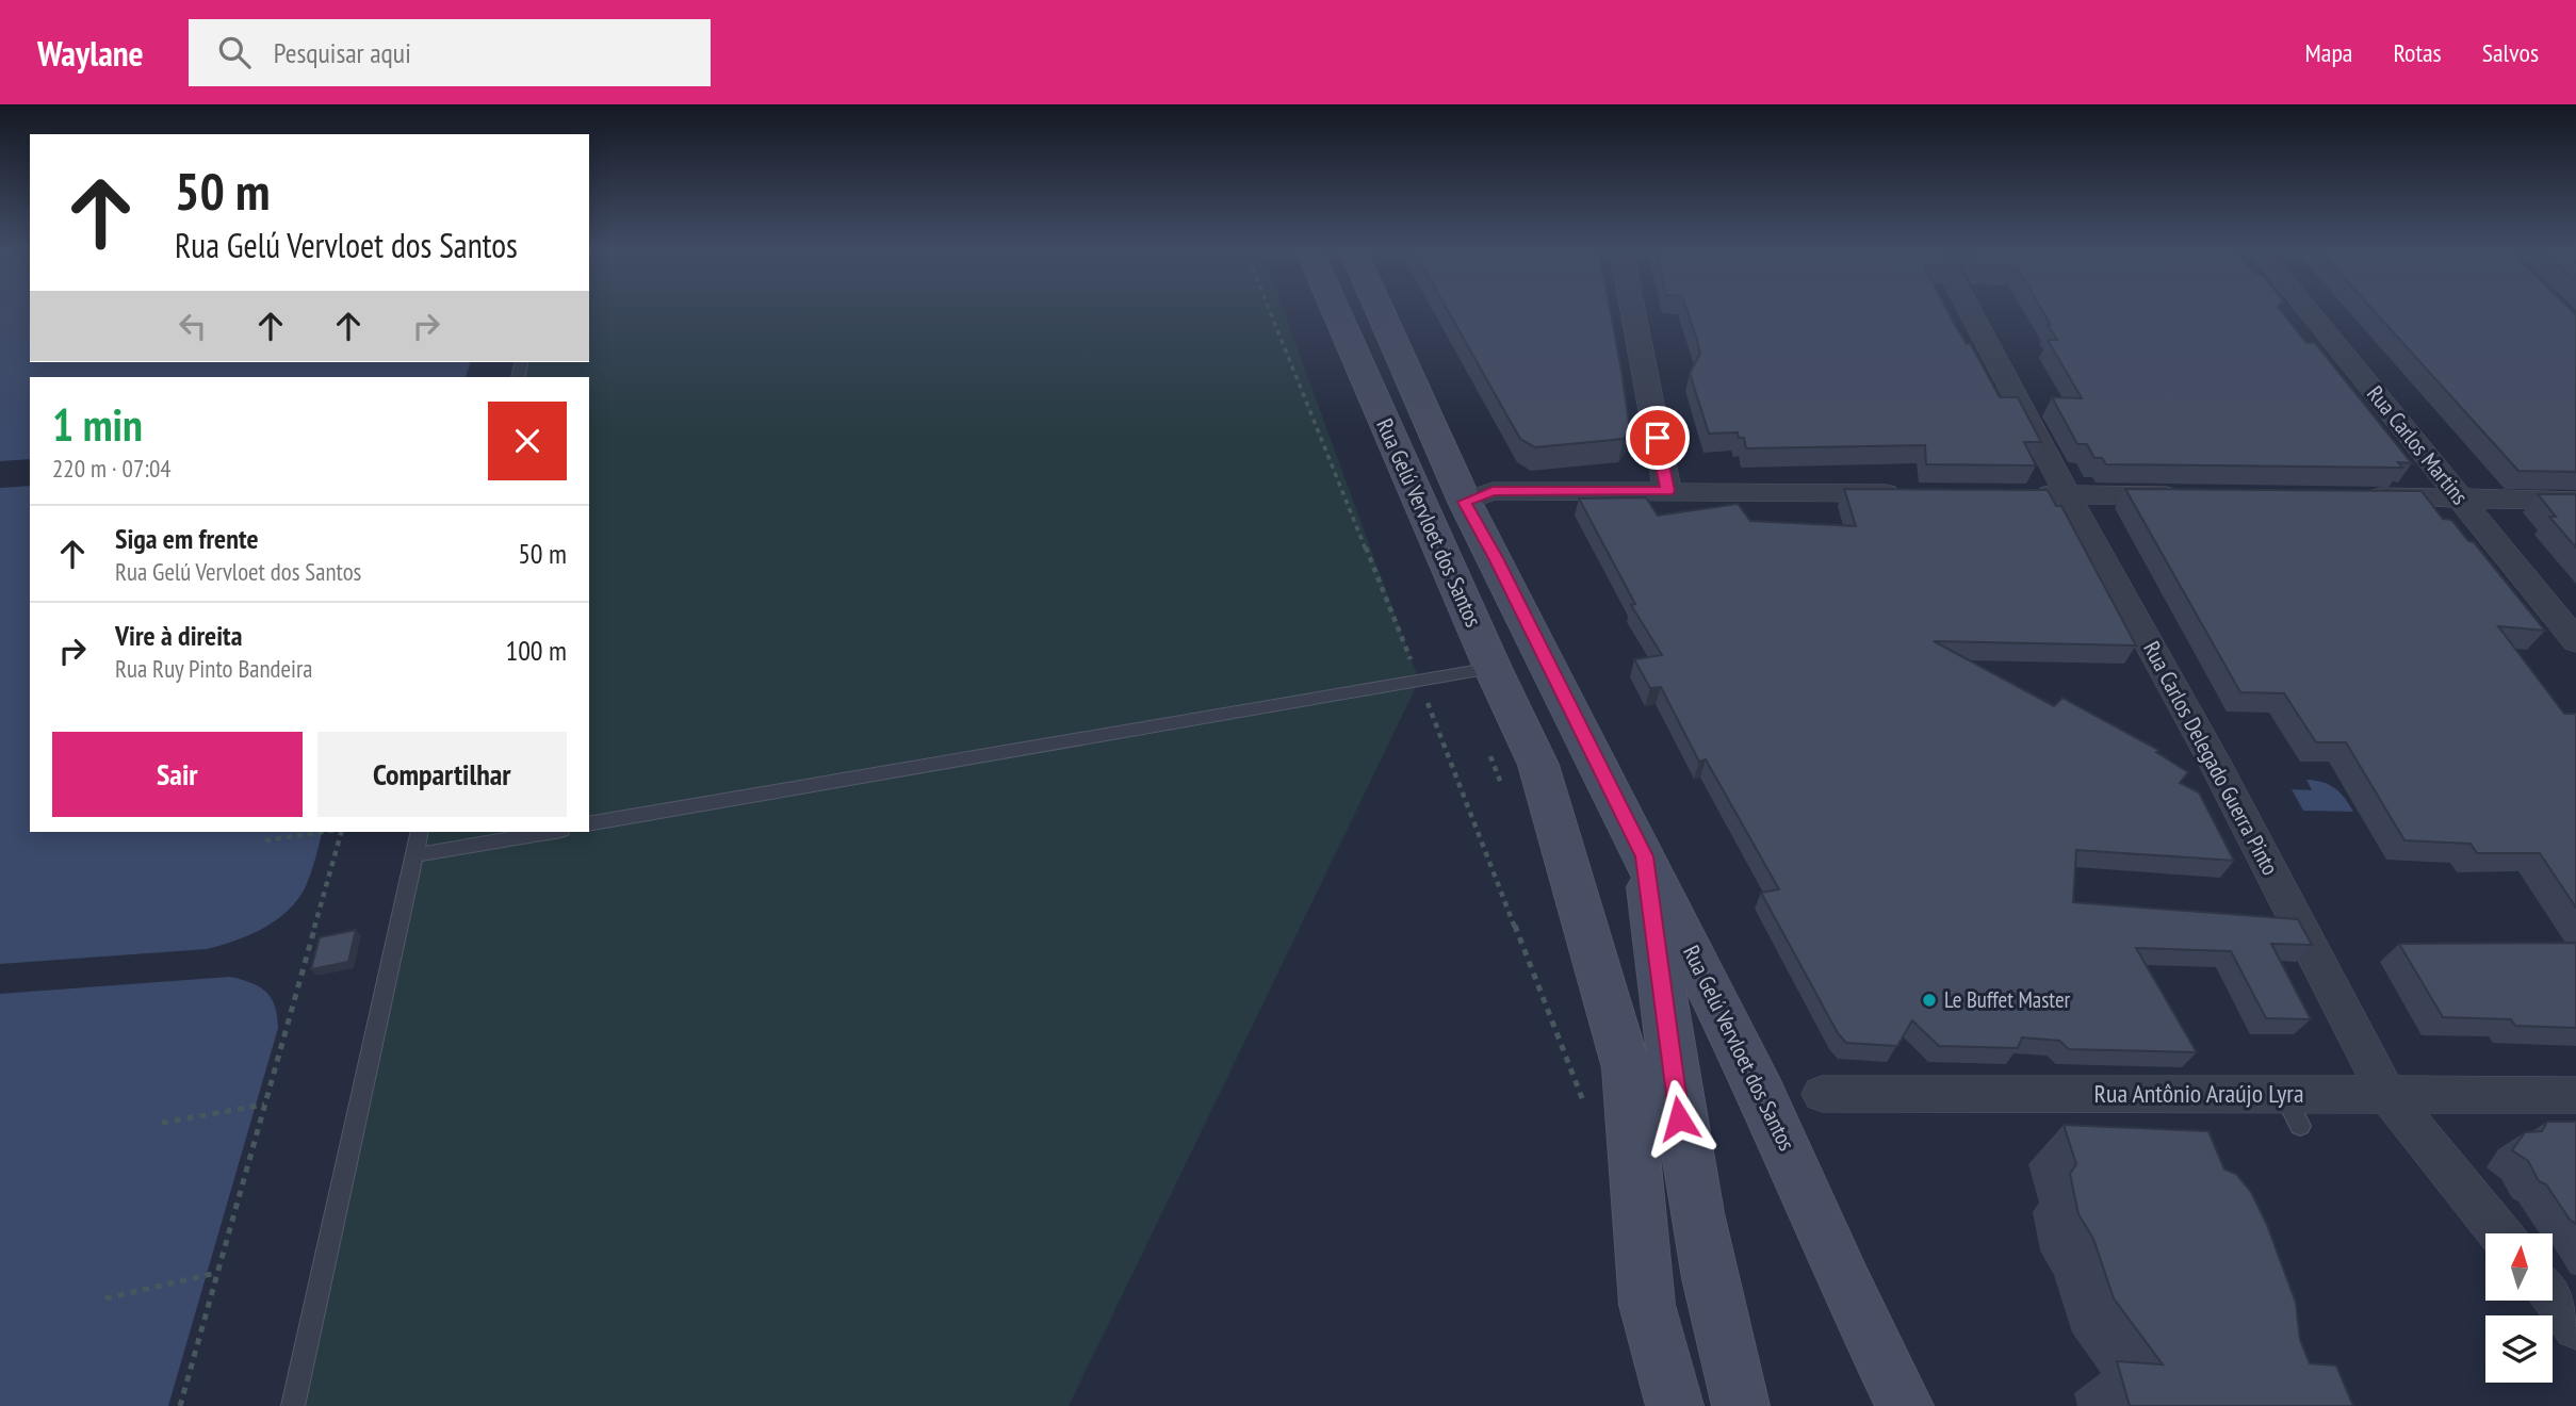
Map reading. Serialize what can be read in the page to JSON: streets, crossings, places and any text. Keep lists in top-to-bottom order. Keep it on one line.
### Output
{"streets":{"main road":["Rua Gelú Vervloet dos Santos"],"street":["Rua Carlos Martins","Rua Carlos Delegado Guerra Pinto","Rua Antônio Araújo Lyra"]},"crossings":[["Rua Carlos Delegado Guerra Pinto","Rua Antônio Araújo Lyra"]],"places":["Le Buffet Master"],"north":"top","page":{"header":"Waylane","search":"Pesquisar aqui","nav":["Mapa","Rotas","Salvos"],"turn":["50 m","Rua Gelú Vervloet dos Santos"],"heading":["1 min","220 m · 07:04"],"list":[{"name":"Siga em frente","note":"Rua Gelú Vervloet dos Santos","value":"50 m"},{"name":"Vire à direita","note":"Rua Ruy Pinto Bandeira","value":"100 m"}],"buttons":["Sair","Compartilhar"]}}
